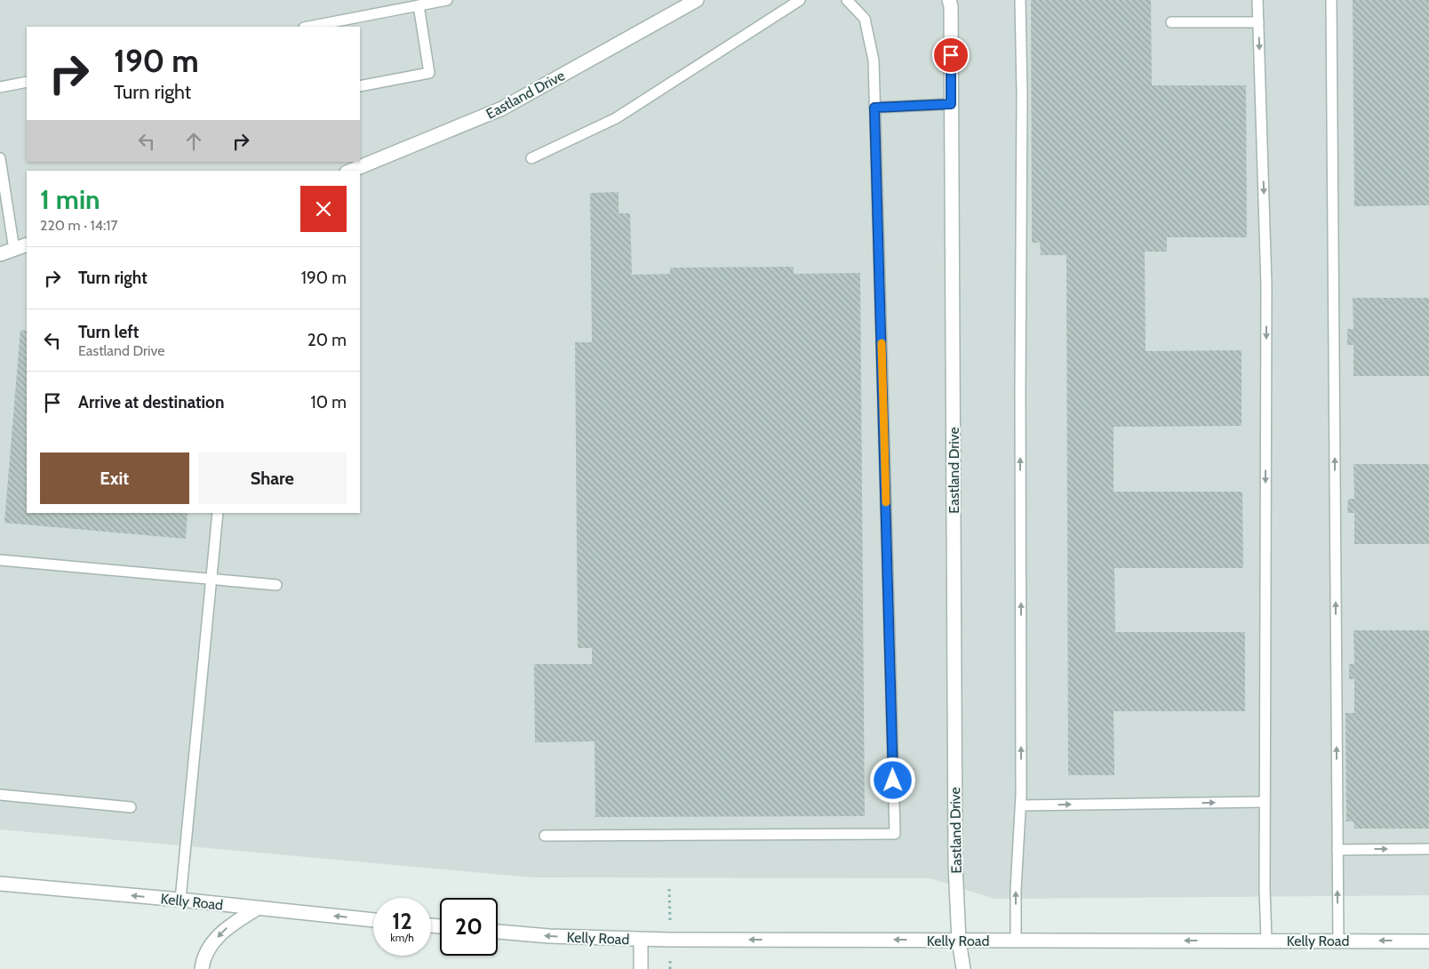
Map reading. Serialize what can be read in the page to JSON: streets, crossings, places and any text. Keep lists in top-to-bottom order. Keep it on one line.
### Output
{"streets":{"street":["Eastland Drive","Kelly Road"]},"crossings":[["Eastland Drive","Kelly Road"]],"one_way":["Kelly Road"],"page":{"turn":["190 m","Turn right"],"heading":["1 min","220 m · 14:17"],"list":[{"name":"Turn right","value":"190 m"},{"name":"Turn left","note":"Eastland Drive","value":"20 m"},{"name":"Arrive at destination","value":"10 m"}],"buttons":["Exit","Share"],"speed":"12 km/h","limit":"20"}}
